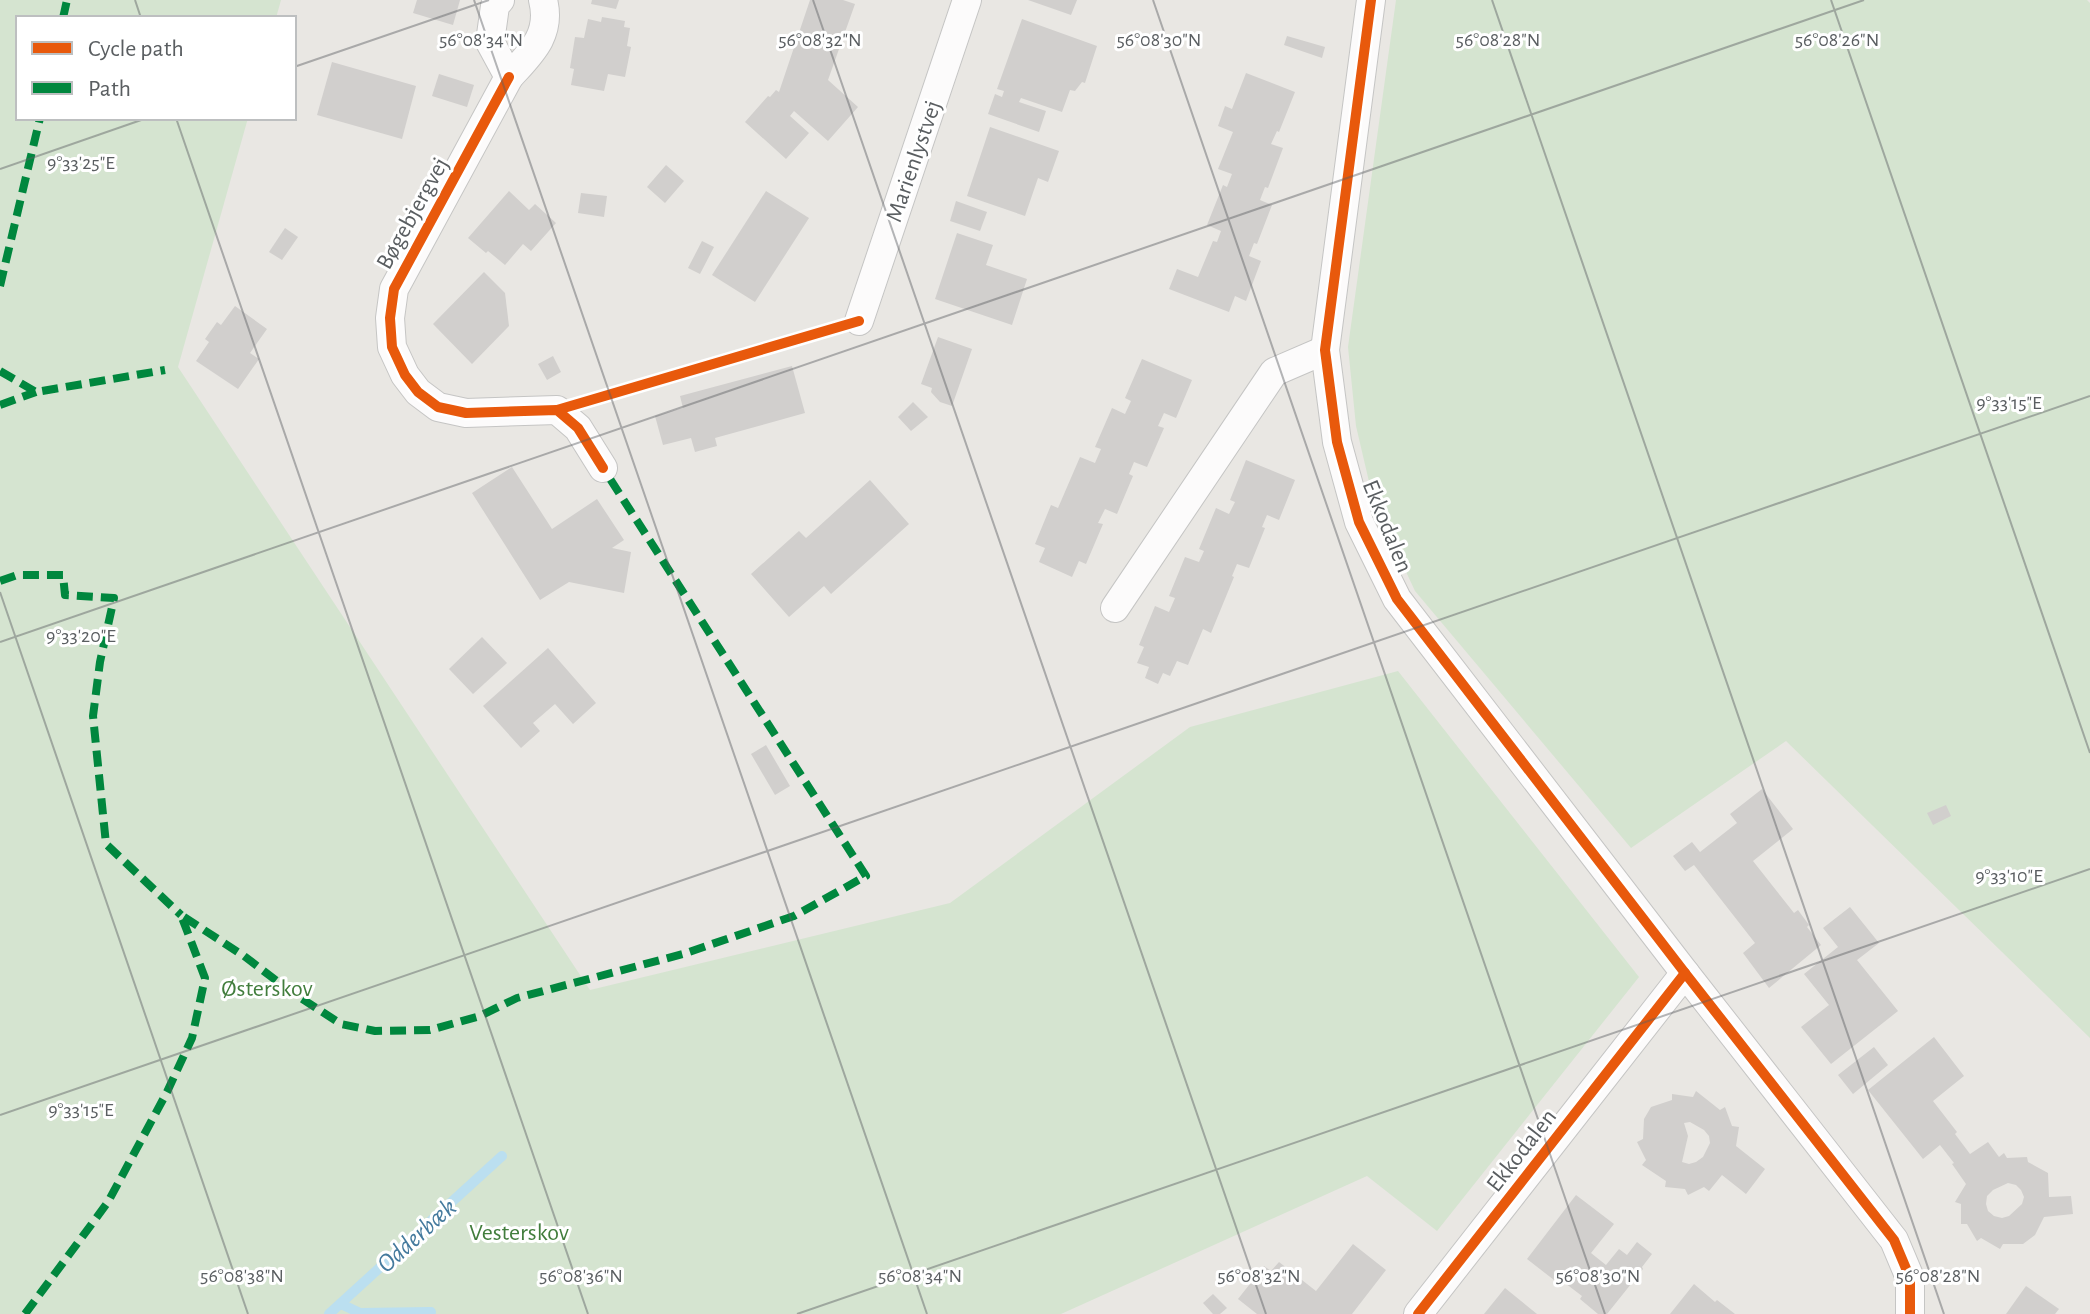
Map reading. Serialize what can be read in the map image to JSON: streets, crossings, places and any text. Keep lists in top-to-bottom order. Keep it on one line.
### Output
{"streets":{"street":["Marienlystvej","Bøgebjergvej","Ekkodalen"]},"water":["Odderbæk"],"parks":["Østerskov","Vesterskov"],"legend":["Cycle path","Path"],"coordinates":["56°08'34\"N","56°08'32\"N","56°08'30\"N","56°08'28\"N","56°08'26\"N","9°33'25\"E","9°33'15\"E","9°33'20\"E","9°33'10\"E","56°08'38\"N","56°08'36\"N"]}
